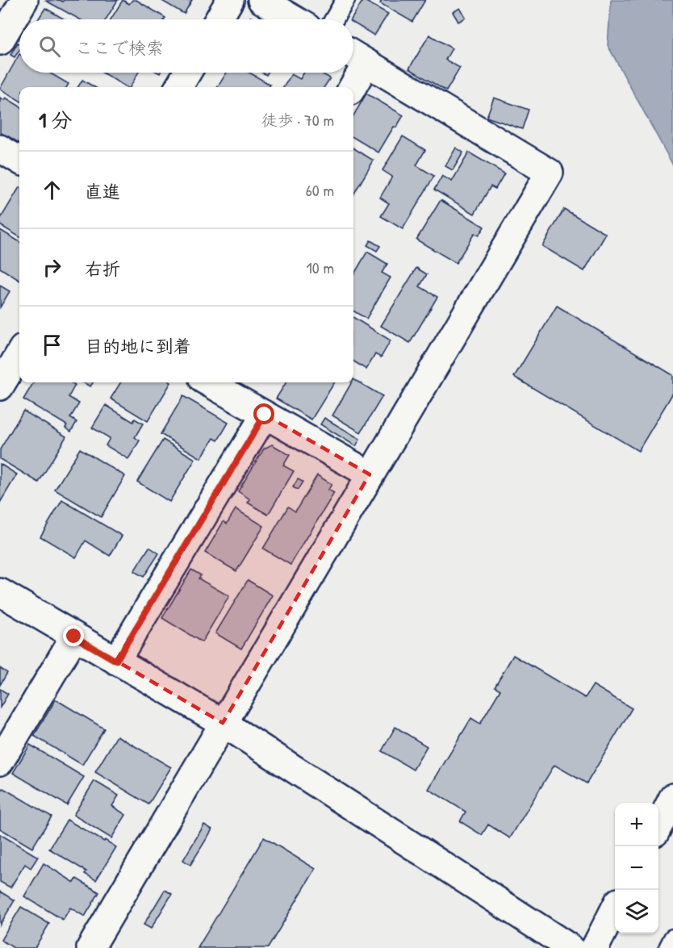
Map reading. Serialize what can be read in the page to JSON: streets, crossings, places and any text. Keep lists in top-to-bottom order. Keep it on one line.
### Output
{"page":{"search":"ここで検索","heading":["1 分","徒歩 · 70 m"],"list":[["直進","60 m"],["右折","10 m"],"目的地に到着"],"map_buttons":["+","−"]}}
